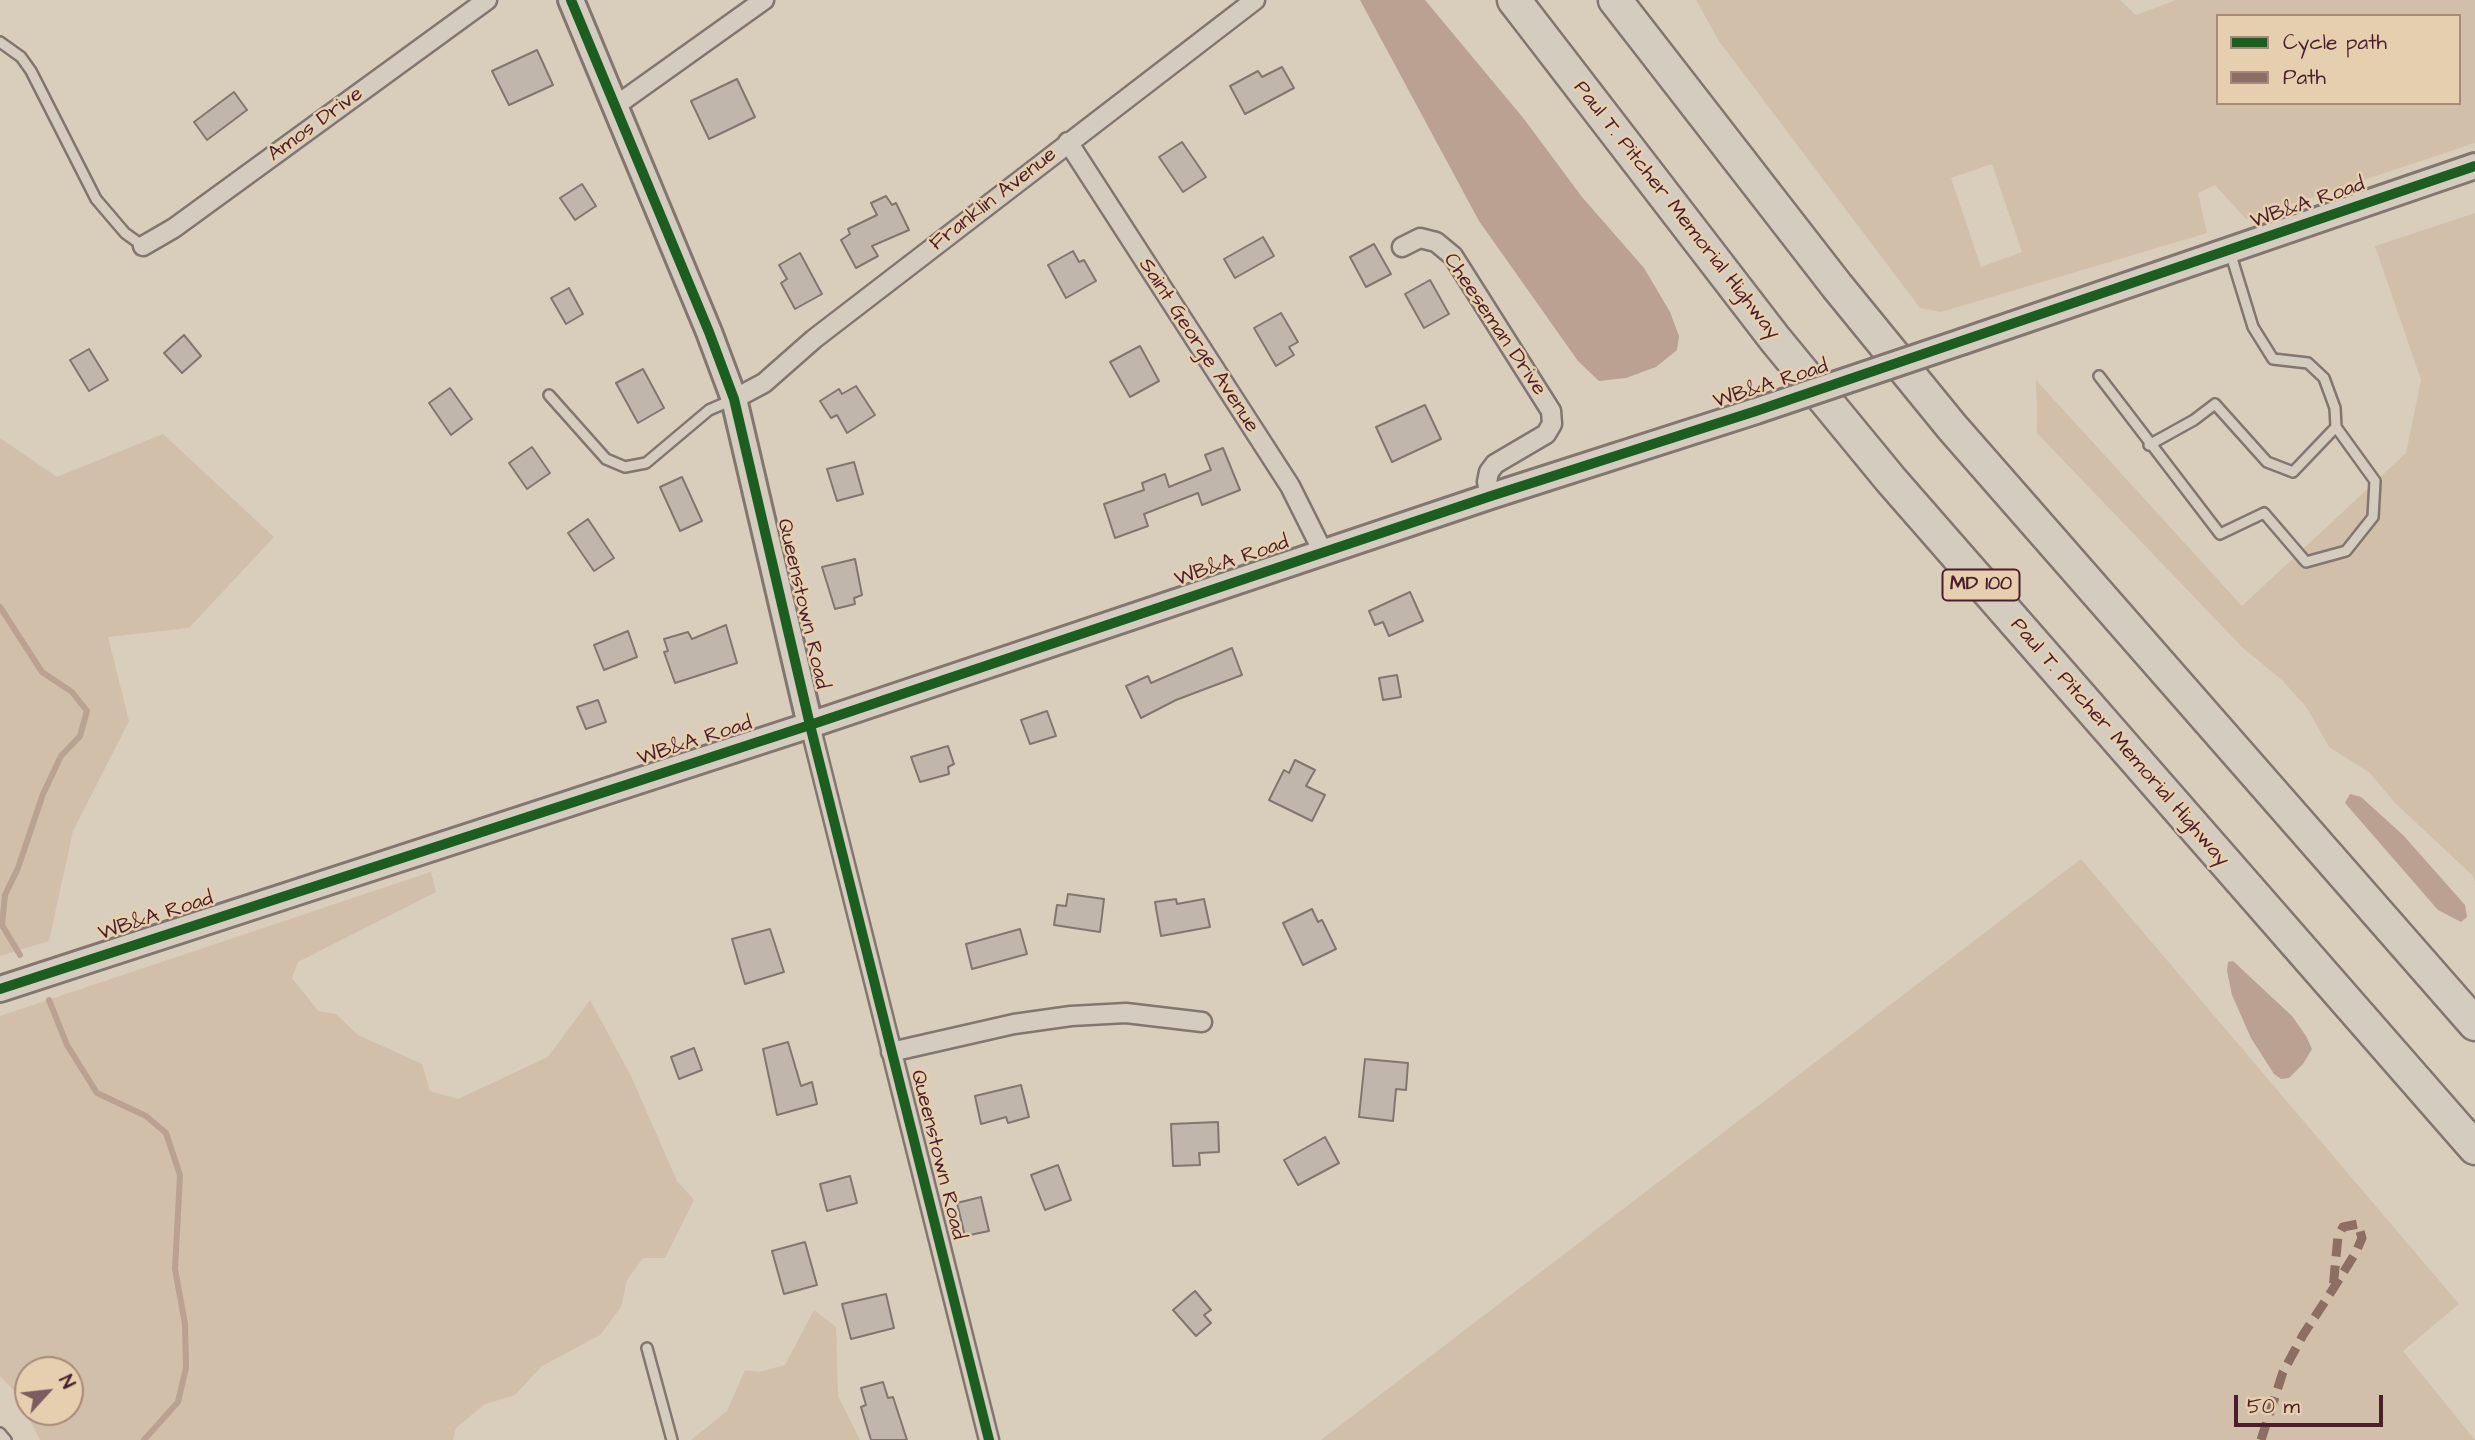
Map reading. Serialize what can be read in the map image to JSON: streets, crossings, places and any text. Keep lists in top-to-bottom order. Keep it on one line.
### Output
{"streets":{"highway":["Paul T. Pitcher Memorial Highway","MD 100"],"street":["Amos Drive","Franklin Avenue","WB&A Road","Cheeseman Drive","Saint George Avenue","Queenstown Road"]},"crossings":[["Franklin Avenue","Saint George Avenue"],["Franklin Avenue","Queenstown Road"],["WB&A Road","Cheeseman Drive"],["WB&A Road","Saint George Avenue"],["WB&A Road","Queenstown Road"]],"legend":["Cycle path","Path"],"scale_bar":"50 m","north":"top right"}
